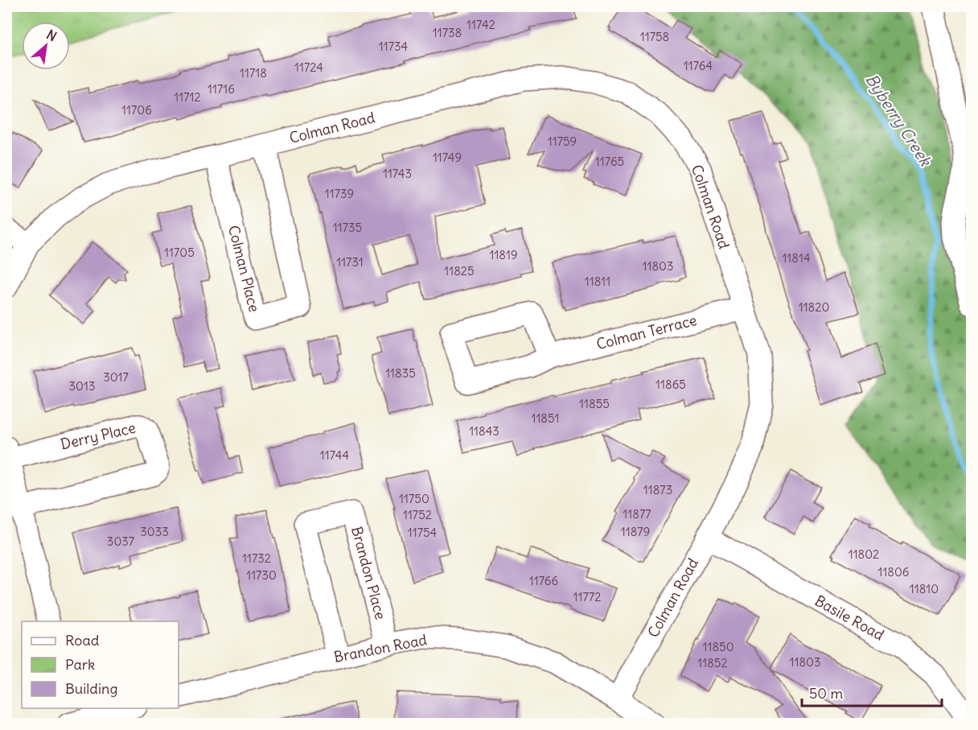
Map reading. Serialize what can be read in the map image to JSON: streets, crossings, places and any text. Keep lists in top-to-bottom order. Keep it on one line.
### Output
{"streets":{"street":["Colman Road","Colman Place","Colman Terrace","Derry Place","Brandon Place","Basile Road","Brandon Road"]},"crossings":[["Colman Road","Colman Place"],["Colman Road","Colman Terrace"],["Colman Road","Basile Road"],["Colman Road","Brandon Road"],["Brandon Place","Brandon Road"]],"water":["Byberry Creek"],"house_numbers":["11742","11738","11758","11734","11764","11724","11718","11716","11712","11706","11759","11749","11765","11743","11739","11735","11705","11819","11814","11731","11803","11825","11811","11820","11835","3017","11865","3013","11855","11851","11843","11744","11873","11750","11877","11752","3033","11879","11754","3037","11802","11732","11806","11730","11766","11810","11772","11850","11803","11852"],"legend":["Road","Park","Building"],"scale_bar":"50 m","north":"top right"}
